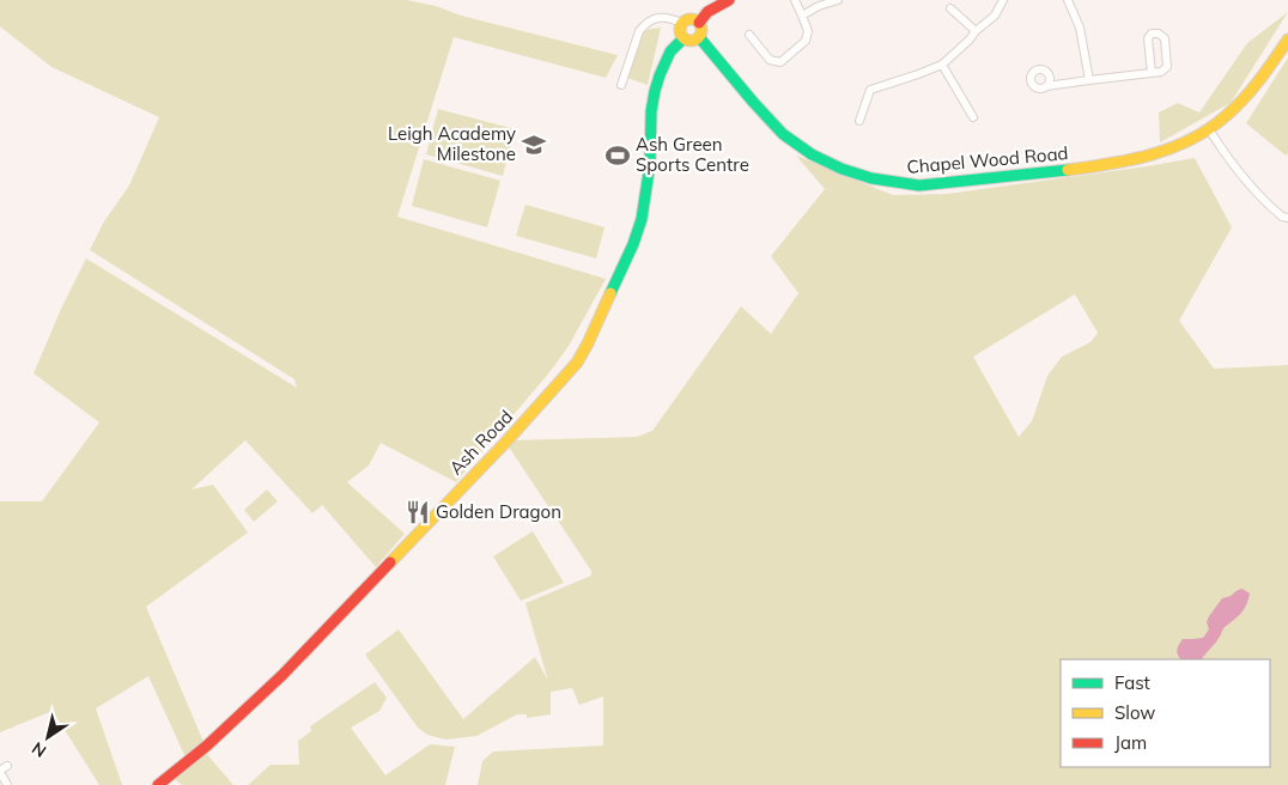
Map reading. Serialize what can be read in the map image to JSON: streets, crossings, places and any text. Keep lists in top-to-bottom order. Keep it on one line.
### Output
{"streets":{"street":["Chapel Wood Road","Ash Road"]},"crossings":[["Chapel Wood Road","Ash Road"]],"places":{"school or university":["Leigh Academy Milestone"],"sports":["Ash Green Sports Centre"],"restaurant":["Golden Dragon"]},"legend":["Fast","Slow","Jam"],"north":"bottom left"}
